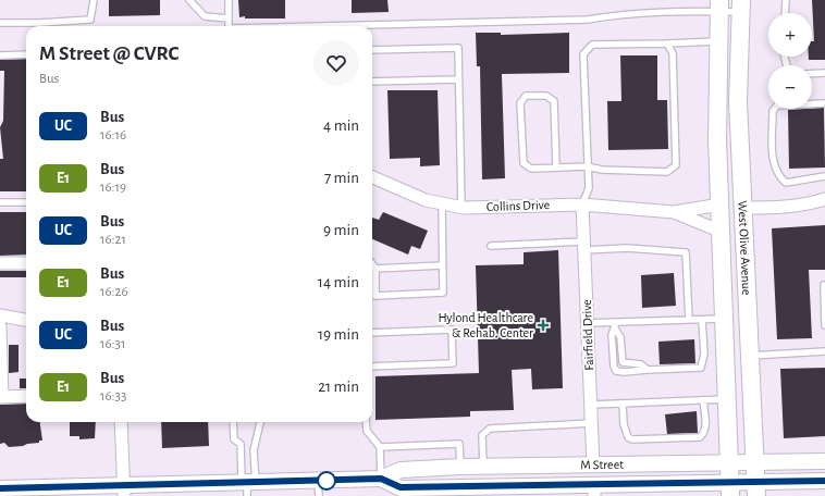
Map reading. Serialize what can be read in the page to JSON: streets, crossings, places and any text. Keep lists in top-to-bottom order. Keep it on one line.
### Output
{"streets":{"main road":["West Olive Avenue"],"street":["Collins Drive","Fairfield Drive","M Street"]},"crossings":[["Collins Drive","West Olive Avenue"],["Collins Drive","Fairfield Drive"],["West Olive Avenue","M Street"],["Fairfield Drive","M Street"]],"places":{"health":["Hylond Healthcare & Rehab. Center"]},"lines":["bus line UC"],"page":{"map_buttons":["+","−"],"heading":["M Street @ CVRC","Bus"],"list":[{"mark":"UC","name":"Bus","note":"16:16","value":"4 min"},{"mark":"E1","name":"Bus","note":"16:19","value":"7 min"},{"mark":"UC","name":"Bus","note":"16:21","value":"9 min"},{"mark":"E1","name":"Bus","note":"16:26","value":"14 min"},{"mark":"UC","name":"Bus","note":"16:31","value":"19 min"},{"mark":"E1","name":"Bus","note":"16:33","value":"21 min"}]}}
